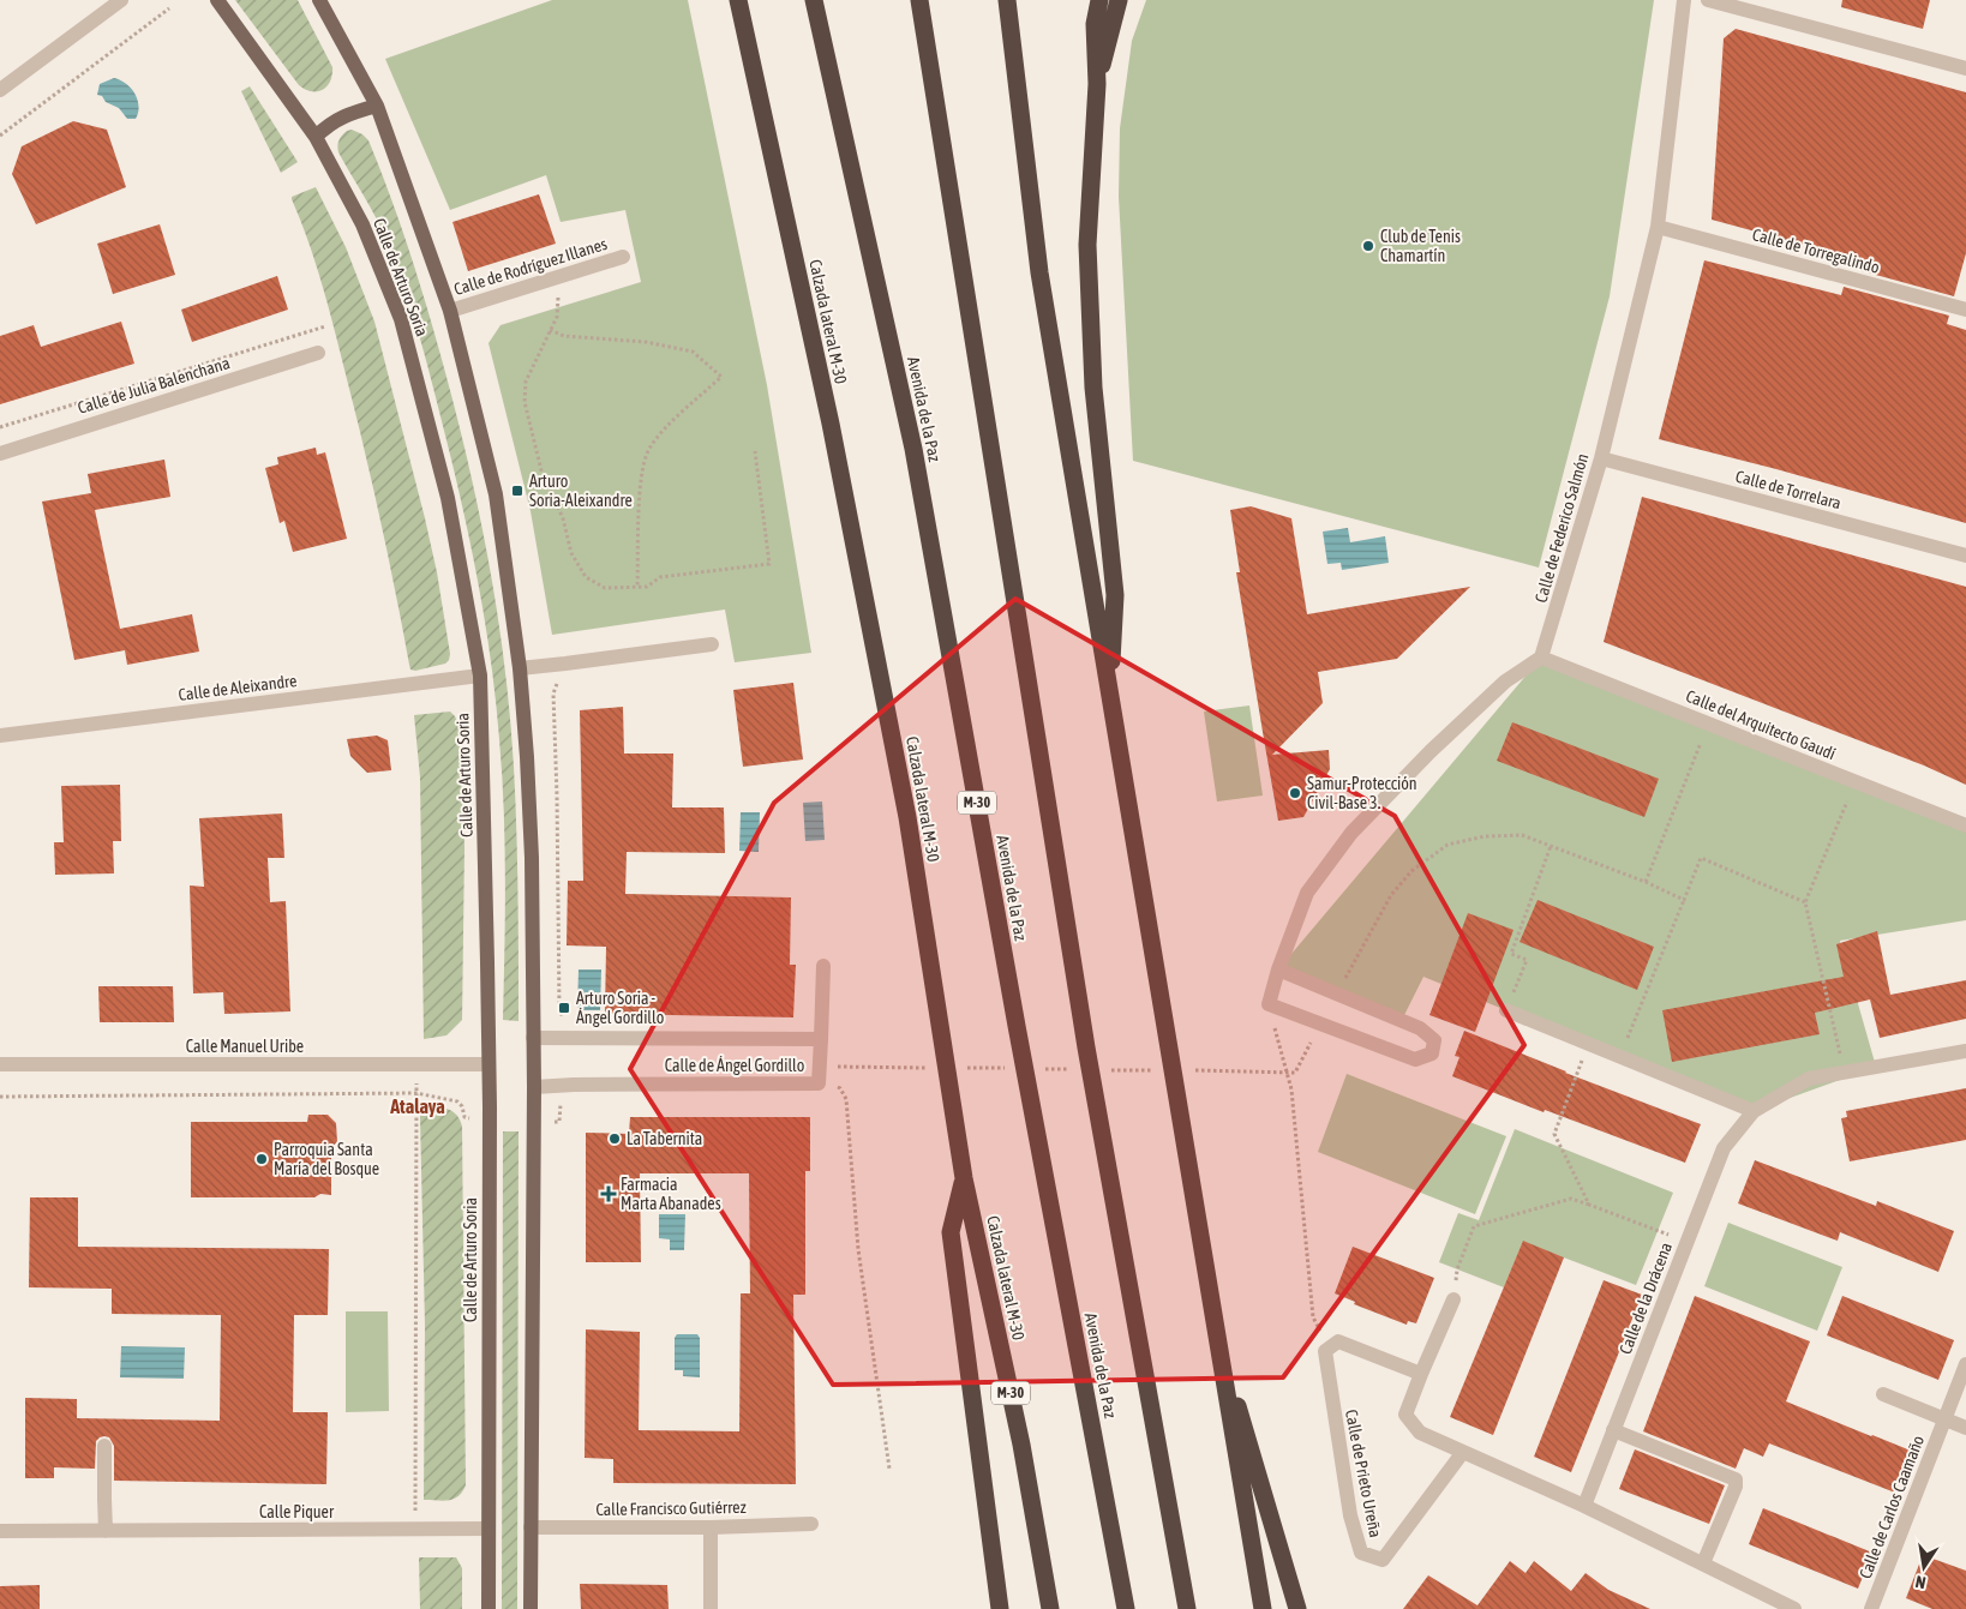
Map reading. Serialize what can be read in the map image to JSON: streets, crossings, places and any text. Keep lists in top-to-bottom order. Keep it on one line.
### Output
{"streets":{"highway":["Calzada lateral M-30","Avenida de la Paz","M-30"],"main road":["Calle de Arturo Soria"],"street":["Calle de Torregalindo","Calle de Rodríguez Illanes","Calle de Julia Balenchana","Calle de Torrelara","Calle de Federico Salmón","Calle de Aleixandre","Calle del Arquitecto Gaudí","Calle Manuel Uribe","Calle de Ángel Gordillo","Calle de la Drácena","Calle de Prieto Ureña","Calle de Carlos Caamaño","Calle Francisco Gutiérrez","Calle Piquer"]},"crossings":[["Calle de Torregalindo","Calle de Federico Salmón"],["Calle de Rodríguez Illanes","Calle de Arturo Soria"],["Calle de Arturo Soria","Calle de Aleixandre"],["Calle de Arturo Soria","Calle Manuel Uribe"],["Calle de Arturo Soria","Calle de Ángel Gordillo"],["Calle de Arturo Soria","Calle Francisco Gutiérrez"],["Calle de Arturo Soria","Calle Piquer"],["Calle de Torrelara","Calle de Federico Salmón"],["Calle de Federico Salmón","Calle del Arquitecto Gaudí"]],"districts":["Atalaya"],"places":{"other":["Club de Tenis Chamartín","Samur-Protección Civil-Base 3.","La Tabernita","Parroquia Santa María del Bosque"],"transit":["Arturo Soria-Aleixandre","Arturo Soria - Ángel Gordillo"],"health":["Farmacia Marta Abanades"]},"north":"bottom"}
